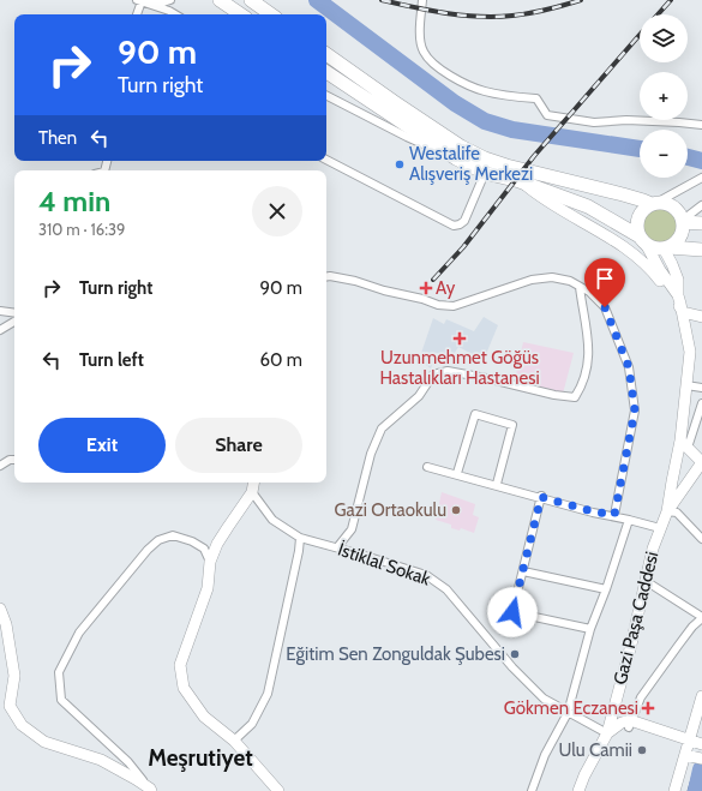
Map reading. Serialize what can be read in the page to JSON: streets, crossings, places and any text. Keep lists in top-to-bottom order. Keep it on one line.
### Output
{"streets":{"street":["İstiklal Sokak","Gazi Paşa Caddesi"]},"crossings":[["İstiklal Sokak","Gazi Paşa Caddesi"]],"districts":["Meşrutiyet"],"places":{"other":["Westalife Alışveriş Merkezi","Gazi Ortaokulu","Eğitim Sen Zonguldak Şubesi","Ulu Camii"],"health":["Ay","Uzunmehmet Göğüs Hastalıkları Hastanesi","Gökmen Eczanesi"]},"page":{"map_buttons":["+","−"],"turn":["90 m","Turn right"],"then":"Then","heading":["4 min","310 m · 16:39"],"list":[{"name":"Turn right","value":"90 m"},{"name":"Turn left","value":"60 m"}],"buttons":["Exit","Share"]}}
